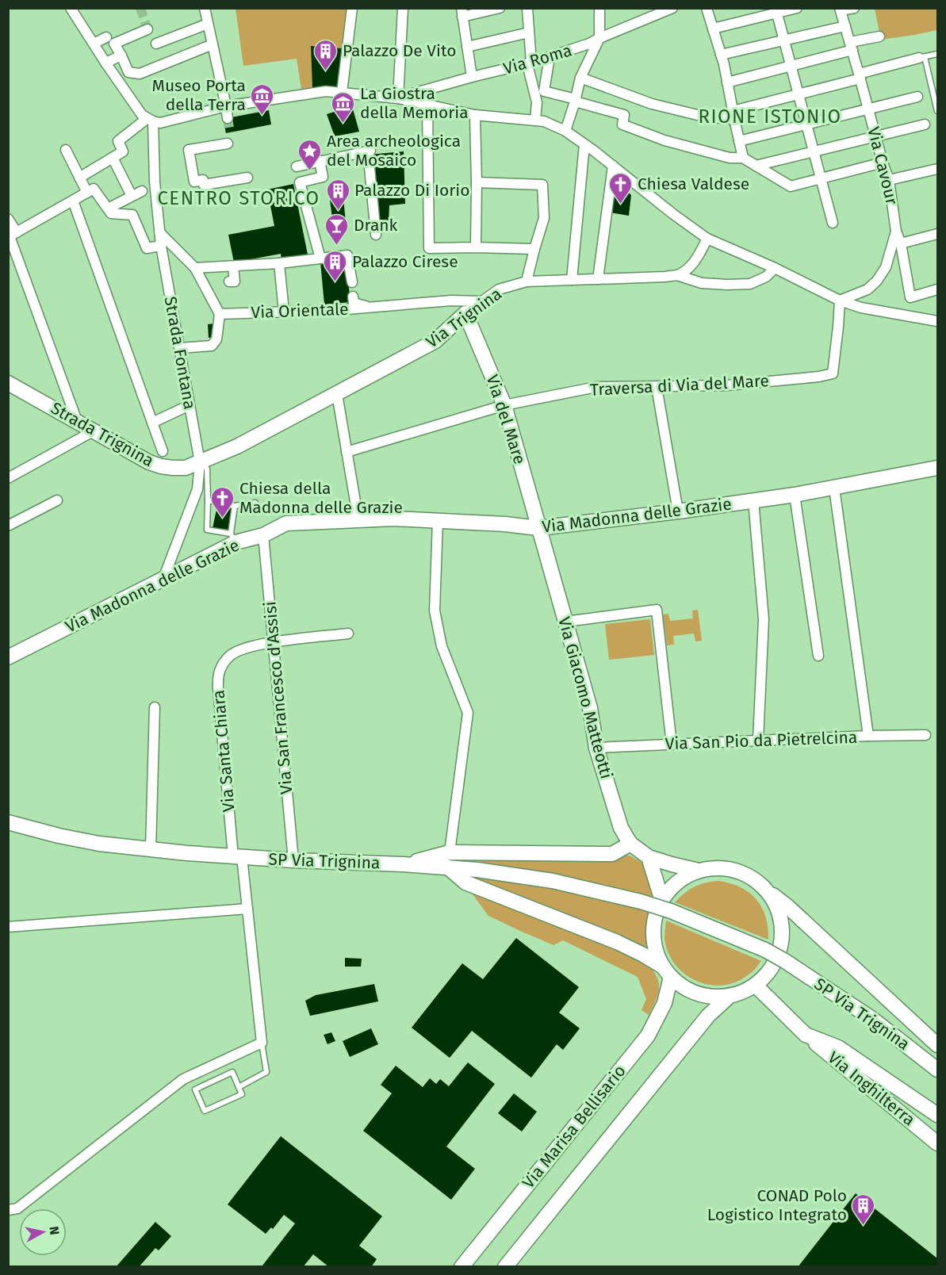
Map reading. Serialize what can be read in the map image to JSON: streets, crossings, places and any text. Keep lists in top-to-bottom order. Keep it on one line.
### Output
{"streets":{"main road":["Via Trignina","Via del Mare","Strada Trignina","Via Madonna delle Grazie","Via Giacomo Matteotti","SP Via Trignina","Via Inghilterra","Via Marisa Bellisario"],"street":["Via Roma","Via Cavour","Via Orientale","Strada Fontana","Traversa di Via del Mare","Via San Francesco d'Assisi","Via San Pio da Pietrelcina","Via Santa Chiara"]},"crossings":[["Via Cavour","Traversa di Via del Mare"],["Via Orientale","Via Trignina"],["Via Trignina","Strada Fontana"],["Via Trignina","Via del Mare"],["Via Trignina","Strada Trignina"],["Strada Fontana","Strada Trignina"],["Strada Fontana","Via Madonna delle Grazie"],["Traversa di Via del Mare","Via del Mare"],["Via del Mare","Via Madonna delle Grazie"],["Via del Mare","Via Giacomo Matteotti"],["Via Madonna delle Grazie","Via San Francesco d'Assisi"],["Via Madonna delle Grazie","Via Giacomo Matteotti"],["Via Madonna delle Grazie","Via San Pio da Pietrelcina"],["Via San Francesco d'Assisi","Via Santa Chiara"],["Via San Francesco d'Assisi","SP Via Trignina"],["Via Giacomo Matteotti","Via San Pio da Pietrelcina"],["Via Giacomo Matteotti","SP Via Trignina"],["Via Giacomo Matteotti","Via Inghilterra"],["Via Giacomo Matteotti","Via Marisa Bellisario"],["Via Santa Chiara","SP Via Trignina"],["SP Via Trignina","Via Inghilterra"],["SP Via Trignina","Via Marisa Bellisario"],["Via Inghilterra","Via Marisa Bellisario"]],"districts":["RIONE ISTONIO","CENTRO STORICO"],"places":{"building":["Palazzo De Vito","Palazzo Di Iorio","Palazzo Cirese","CONAD Polo Logistico Integrato"],"museum":["Museo Porta della Terra","La Giostra della Memoria"],"place":["Area archeologica del Mosaico"],"church":["Chiesa Valdese","Chiesa della Madonna delle Grazie"],"bar":["Drank"]},"north":"right"}
